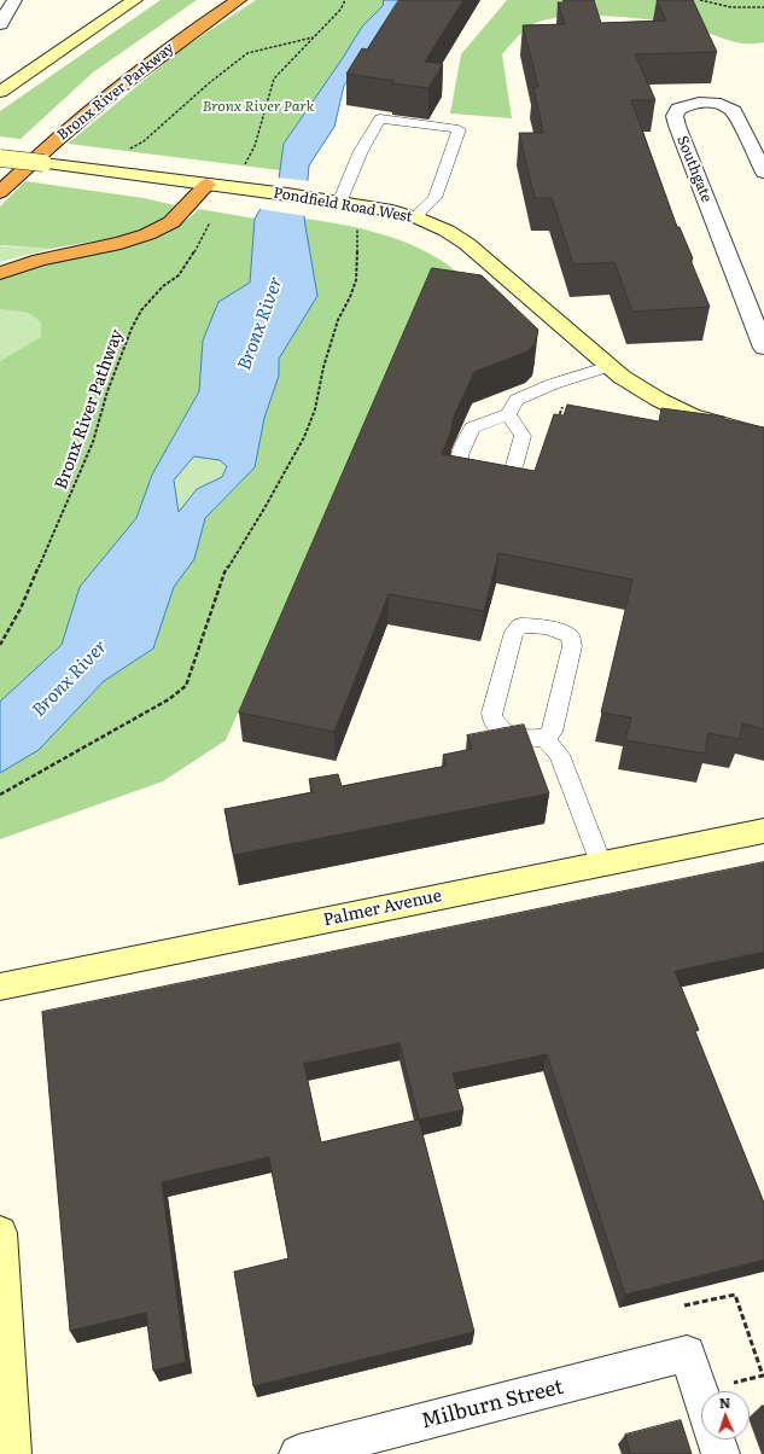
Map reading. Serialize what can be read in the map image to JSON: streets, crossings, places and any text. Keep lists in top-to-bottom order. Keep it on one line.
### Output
{"streets":{"highway":["Bronx River Parkway"],"street":["Southgate","Pondfield Road West","Palmer Avenue","Milburn Street"],"path":["Bronx River Pathway"]},"water":["Bronx River"],"parks":["Bronx River Park"],"north":"top"}
